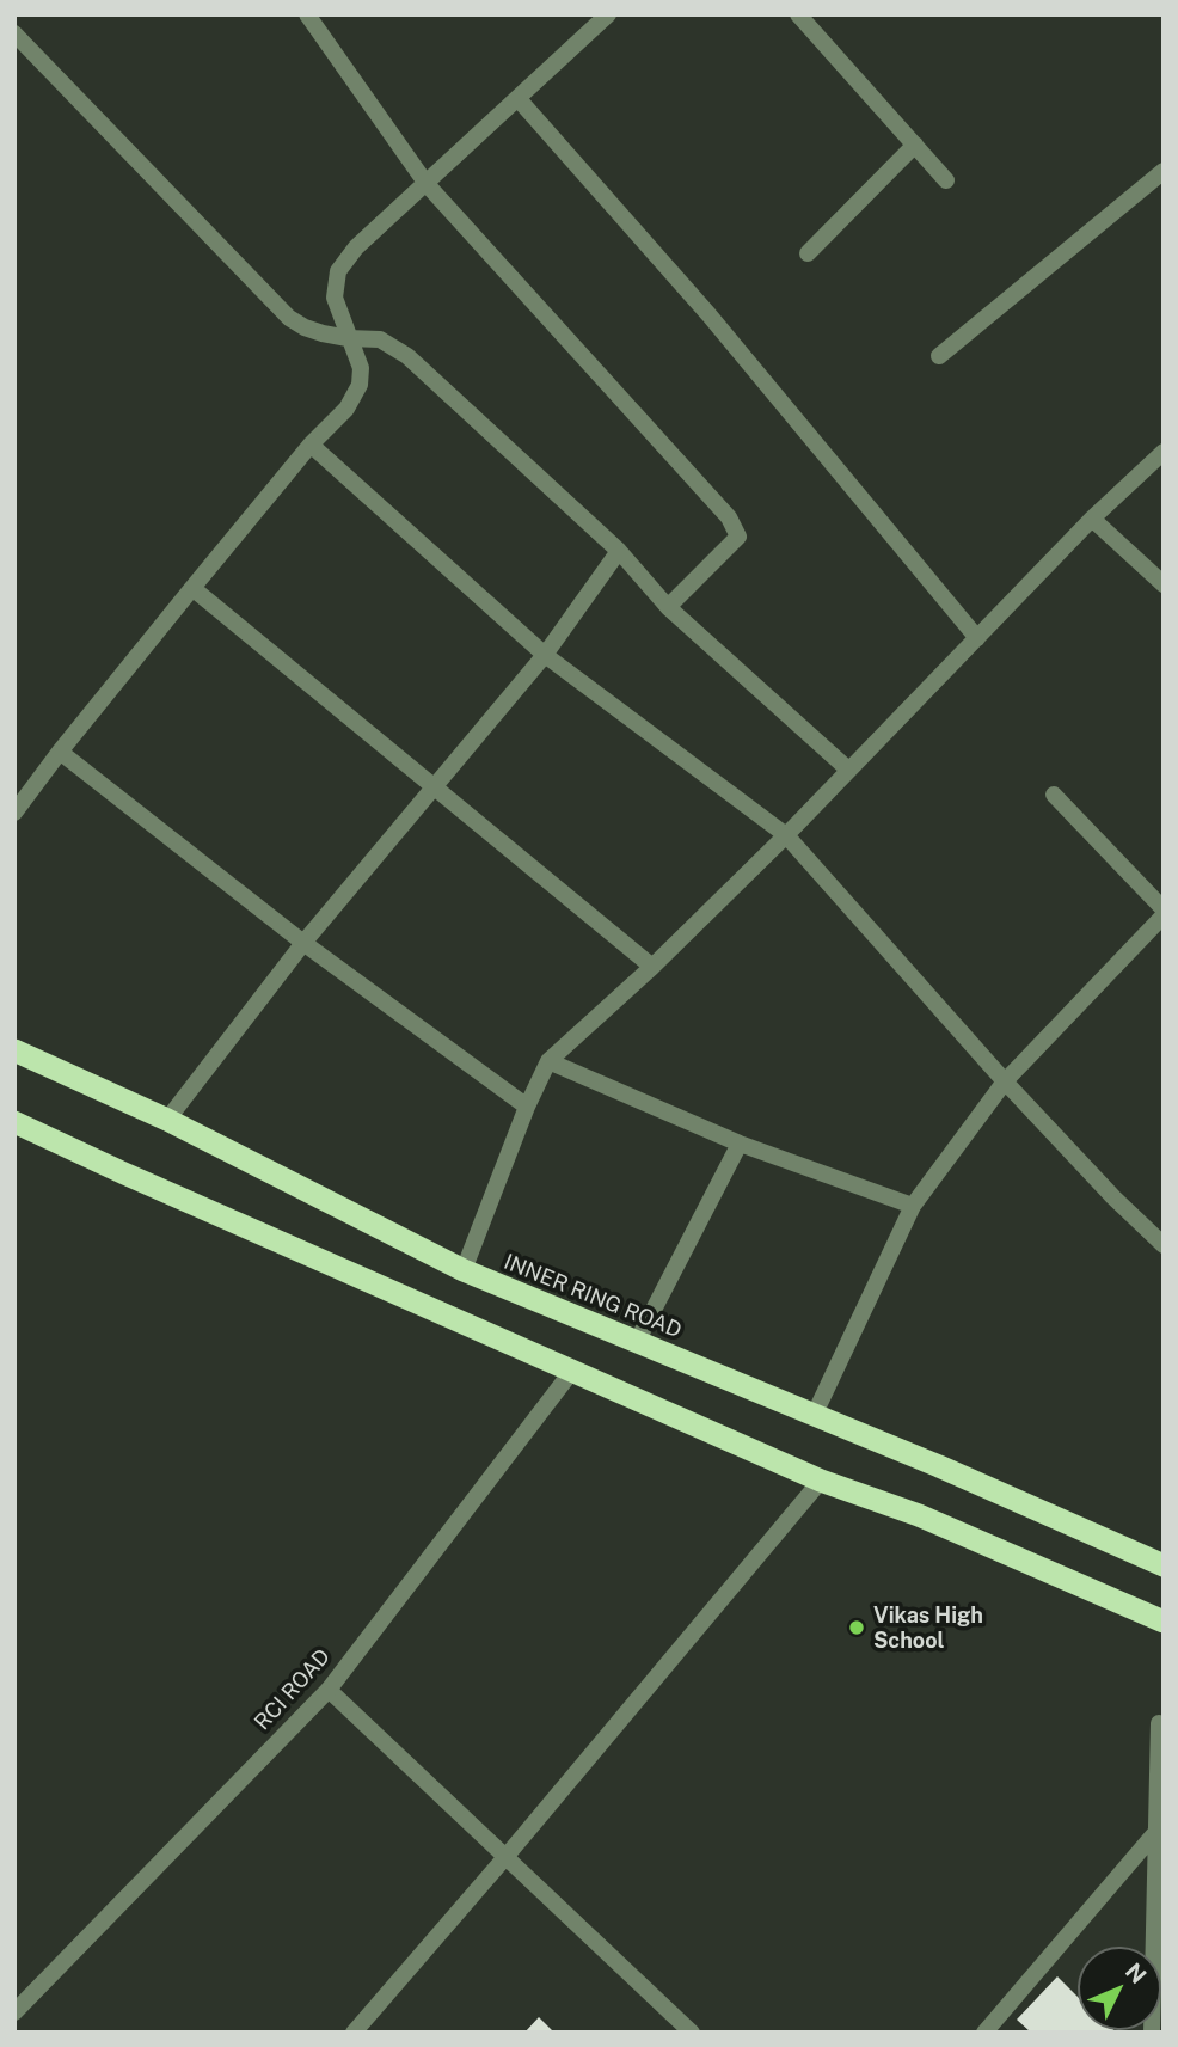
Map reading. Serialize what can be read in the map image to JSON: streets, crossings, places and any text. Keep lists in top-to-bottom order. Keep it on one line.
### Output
{"streets":{"highway":["INNER RING ROAD"],"street":["RCI ROAD"]},"places":["Vikas High School"],"north":"top right"}
